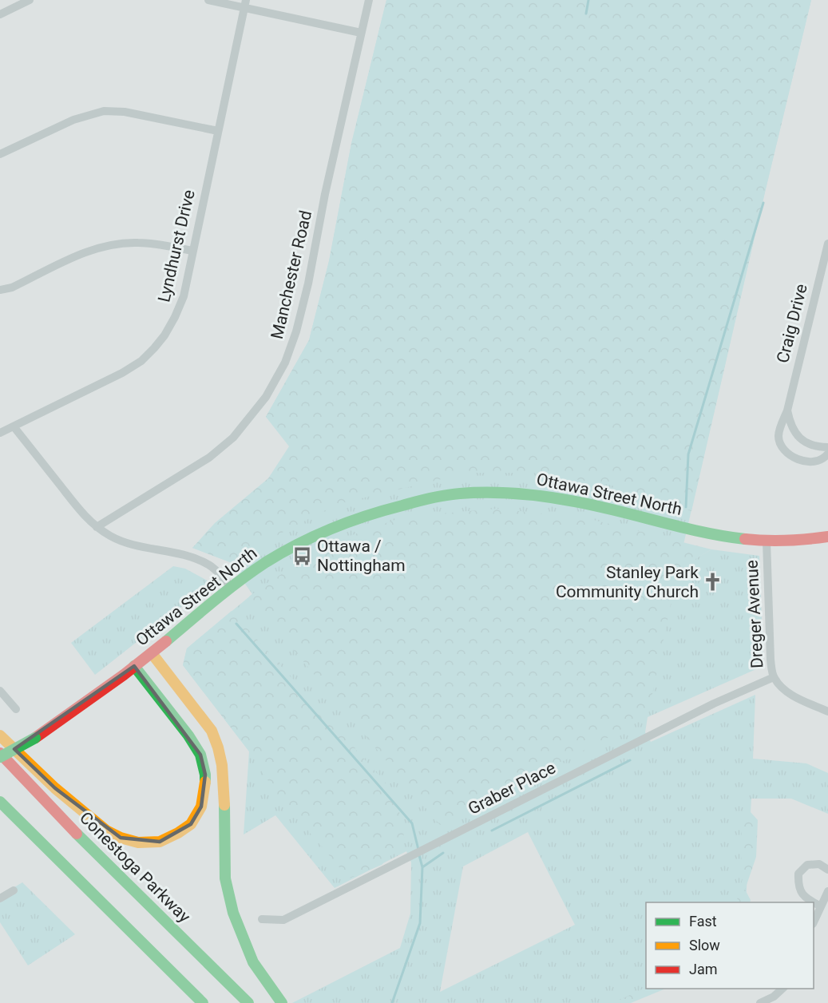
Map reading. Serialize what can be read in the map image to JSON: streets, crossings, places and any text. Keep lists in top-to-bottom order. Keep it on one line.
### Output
{"streets":{"main road":["Ottawa Street North","Conestoga Parkway"],"street":["Lyndhurst Drive","Manchester Road","Craig Drive","Dreger Avenue","Graber Place"]},"crossings":[["Ottawa Street North","Dreger Avenue"],["Dreger Avenue","Graber Place"]],"places":{"bus stop":["Ottawa / Nottingham"],"church":["Stanley Park Community Church"]},"legend":["Fast","Slow","Jam"]}
